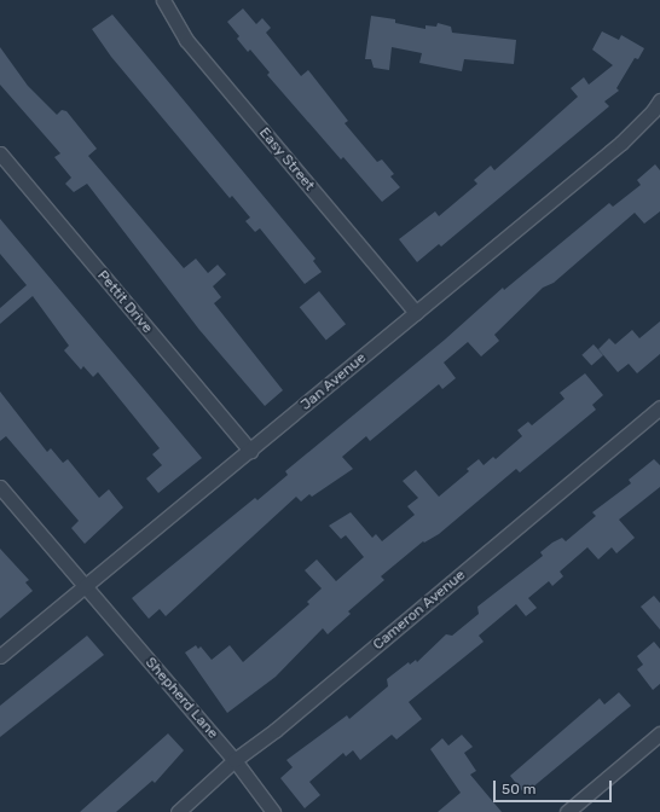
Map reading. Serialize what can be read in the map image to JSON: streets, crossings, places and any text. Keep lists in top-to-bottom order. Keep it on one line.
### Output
{"streets":{"street":["Easy Street","Pettit Drive","Jan Avenue","Cameron Avenue","Shepherd Lane"]},"crossings":[["Easy Street","Jan Avenue"],["Pettit Drive","Jan Avenue"],["Jan Avenue","Shepherd Lane"],["Cameron Avenue","Shepherd Lane"]],"scale_bar":"50 m"}
